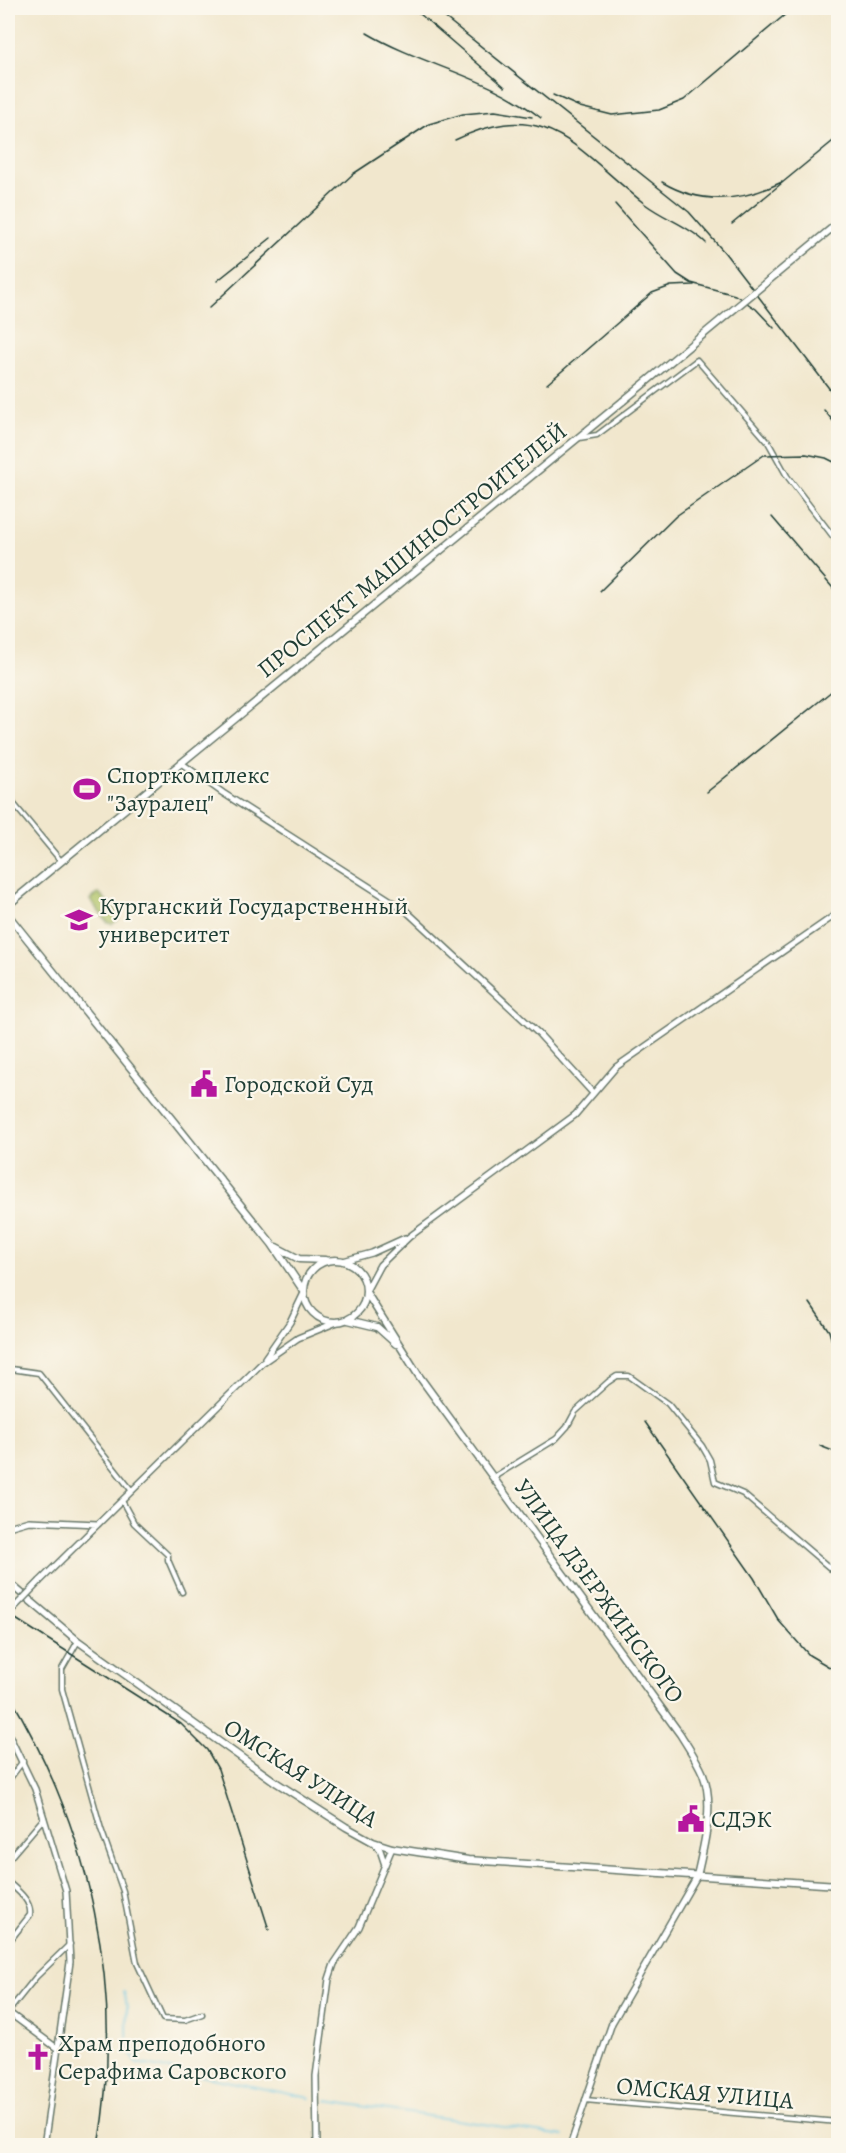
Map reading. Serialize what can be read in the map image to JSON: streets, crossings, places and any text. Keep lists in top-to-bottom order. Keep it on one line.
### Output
{"streets":{"main road":["ПРОСПЕКТ МАШИНОСТРОИТЕЛЕЙ","УЛИЦА ДЗЕРЖИНСКОГО","ОМСКАЯ УЛИЦА"]},"crossings":[["УЛИЦА ДЗЕРЖИНСКОГО","ОМСКАЯ УЛИЦА"]],"places":{"sports":["Спорткомплекс \"Зауралец\""],"school or university":["Курганский Государственный университет"],"public building":["Городской Суд","СДЭК"],"church":["Храм преподобного Серафима Саровского"]}}
